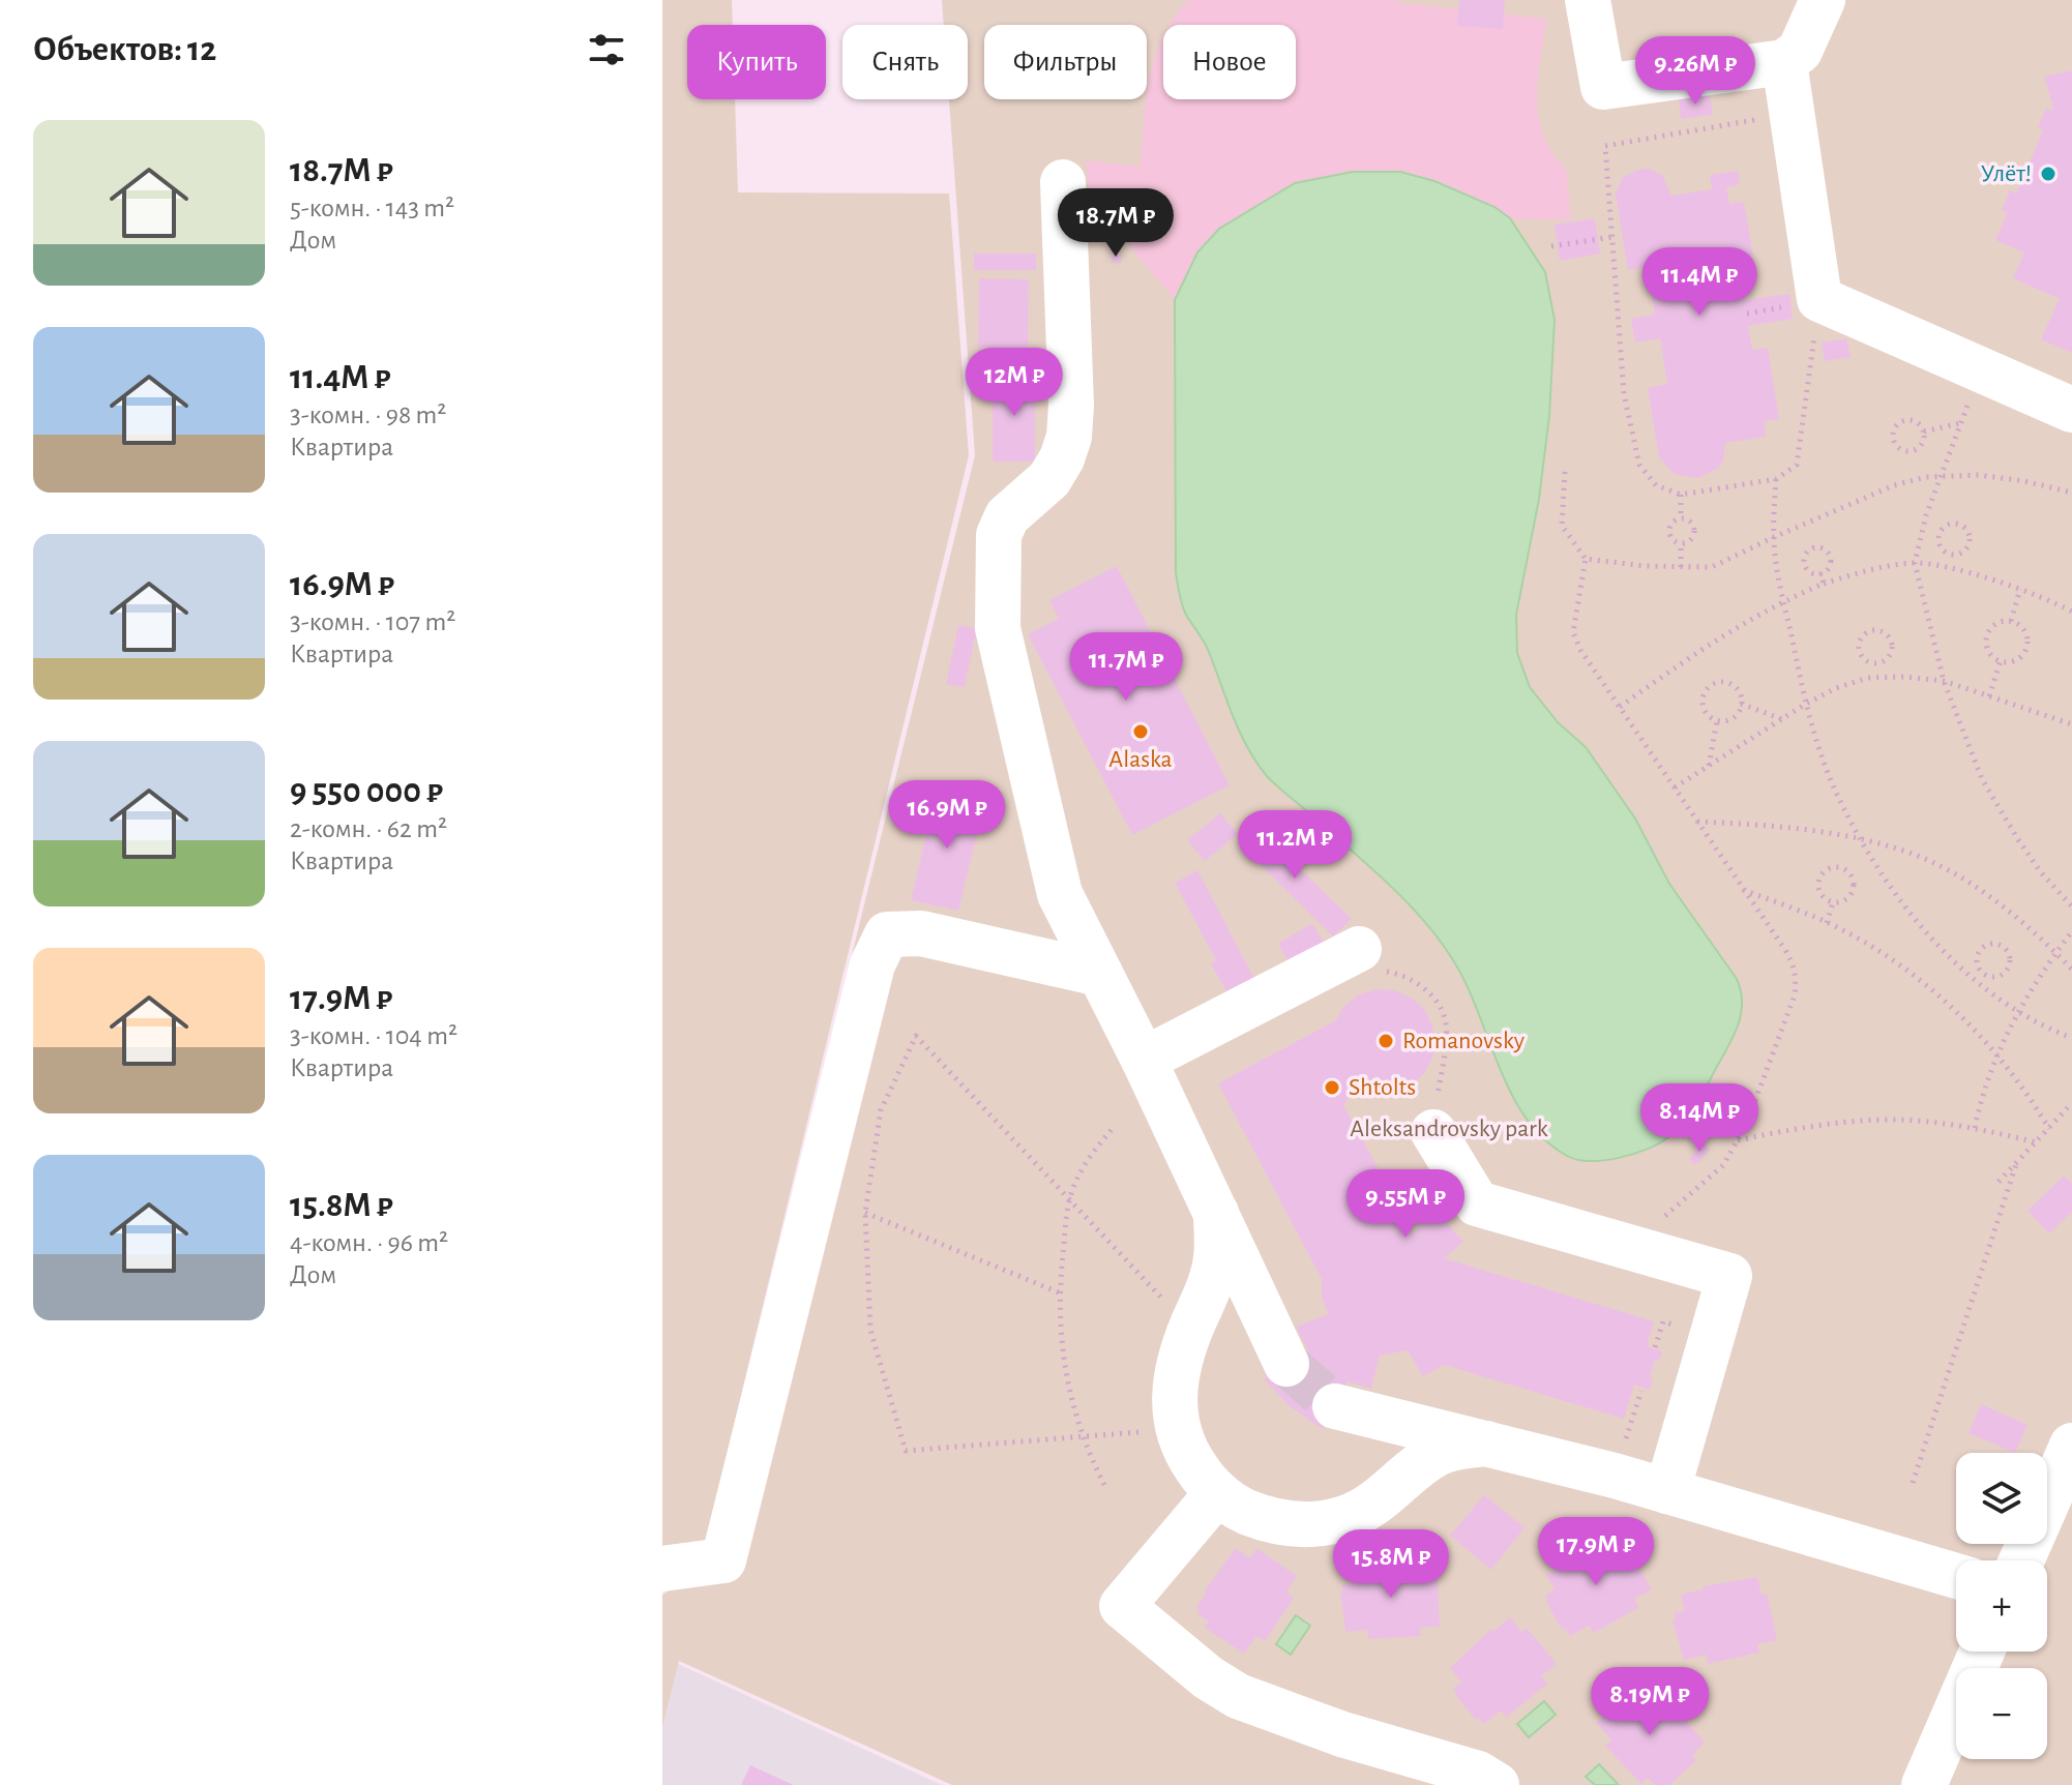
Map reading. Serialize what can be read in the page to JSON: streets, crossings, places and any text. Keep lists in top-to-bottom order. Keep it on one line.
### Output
{"parks":["Aleksandrovsky park"],"places":["Улёт!","Alaska","Romanovsky","Shtolts"],"page":{"heading":"Объектов: 12","chip":["Купить","Снять","Фильтры","Новое"],"price":["9.26M ₽","18.7M ₽","11.4M ₽","12M ₽","11.7M ₽","16.9M ₽","11.2M ₽","8.14M ₽","9.55M ₽","17.9M ₽","15.8M ₽","8.19M ₽"],"list":[{"name":"18.7M ₽","note":"5-комн. · 143 m² · Дом"},{"name":"11.4M ₽","note":"3-комн. · 98 m² · Квартира"},{"name":"16.9M ₽","note":"3-комн. · 107 m² · Квартира"},{"name":"9 550 000 ₽","note":"2-комн. · 62 m² · Квартира"},{"name":"17.9M ₽","note":"3-комн. · 104 m² · Квартира"},{"name":"15.8M ₽","note":"4-комн. · 96 m² · Дом"}],"map_buttons":["+","−"]}}
